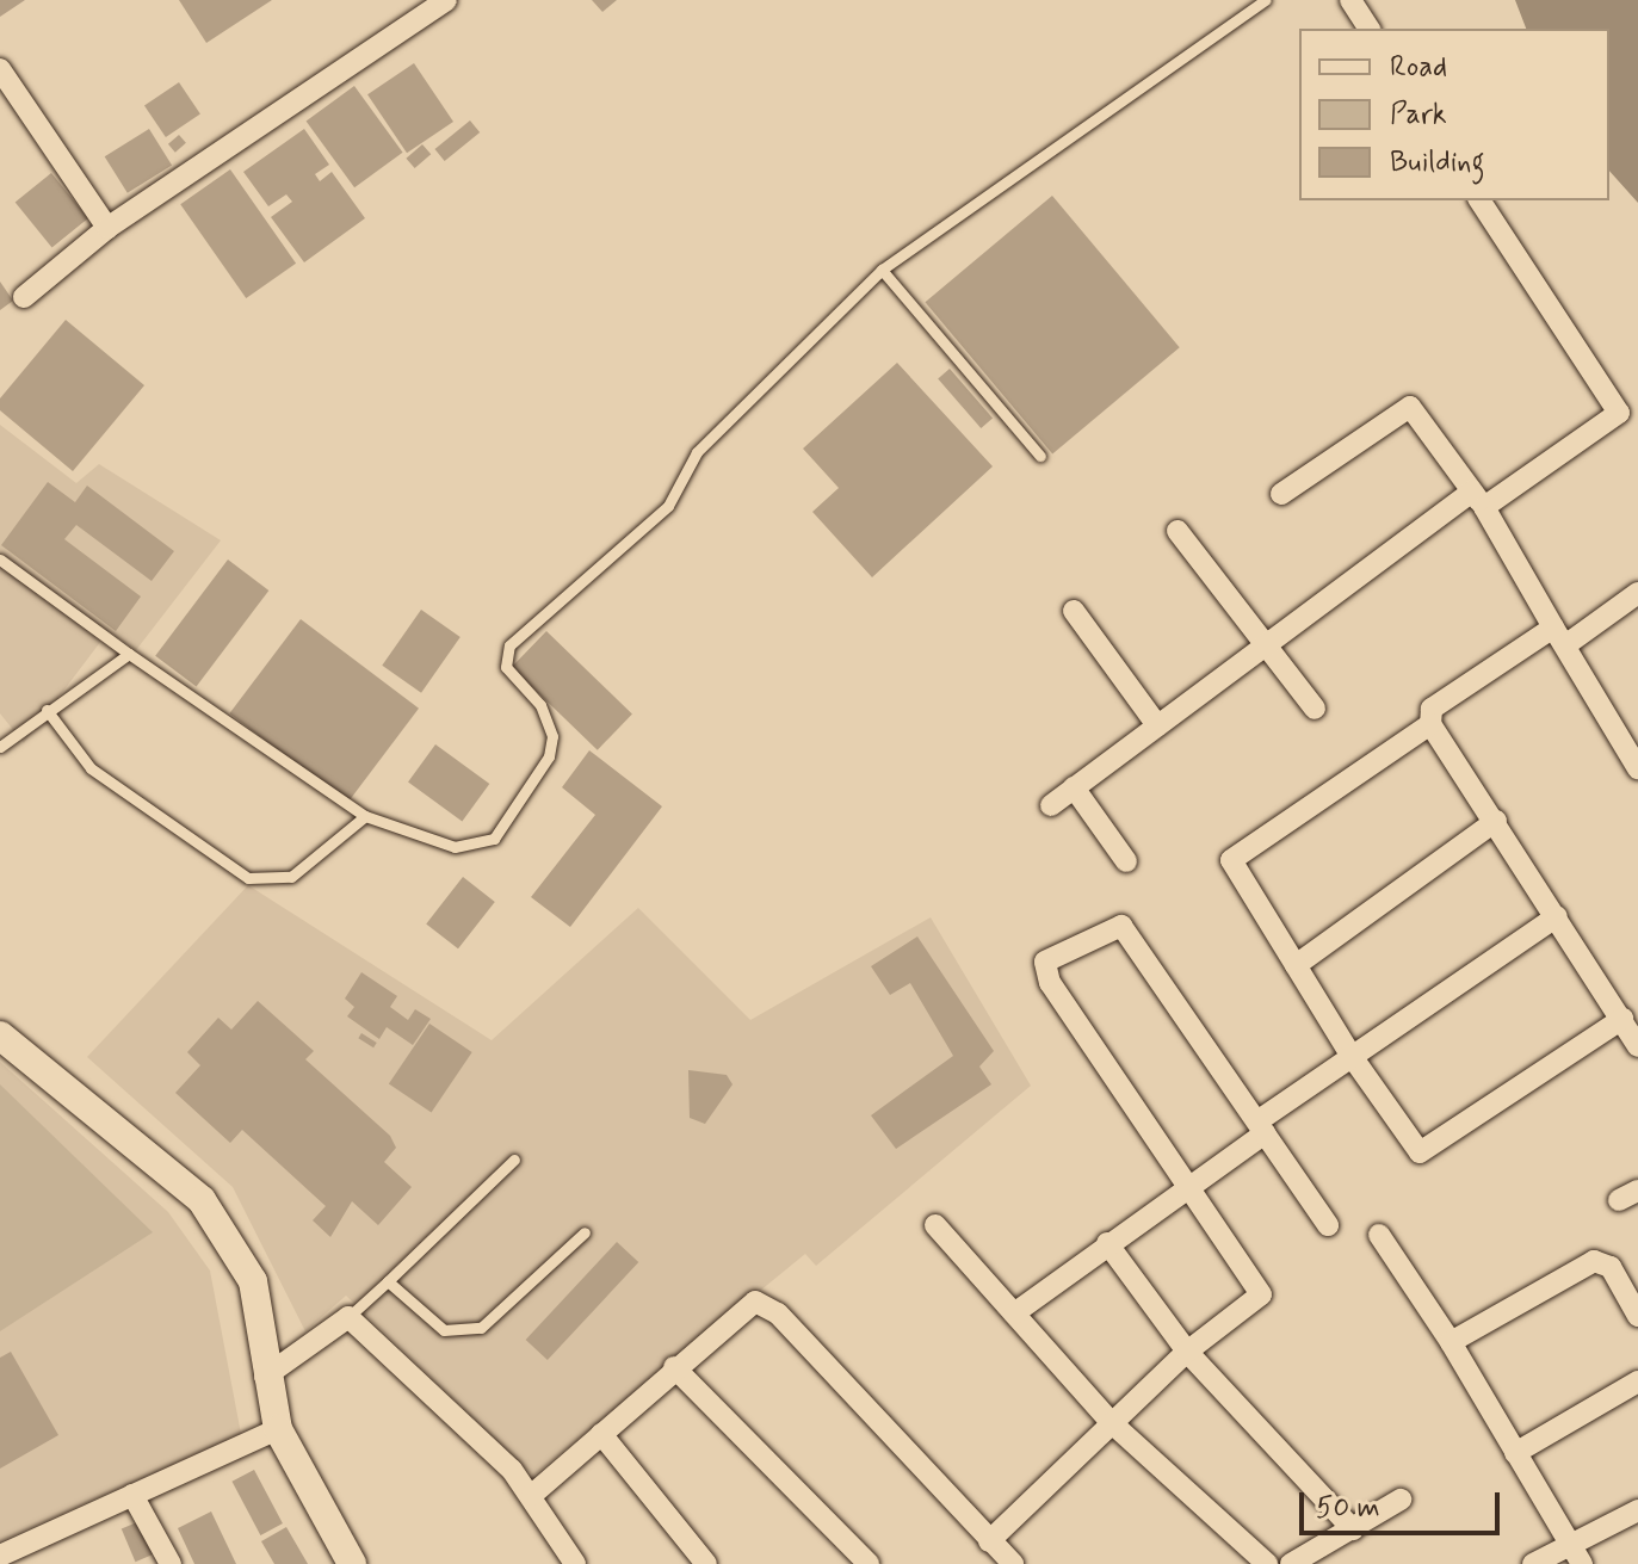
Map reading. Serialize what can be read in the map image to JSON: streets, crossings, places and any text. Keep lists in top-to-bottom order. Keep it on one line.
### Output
{"legend":["Road","Park","Building"],"scale_bar":"50 m"}
